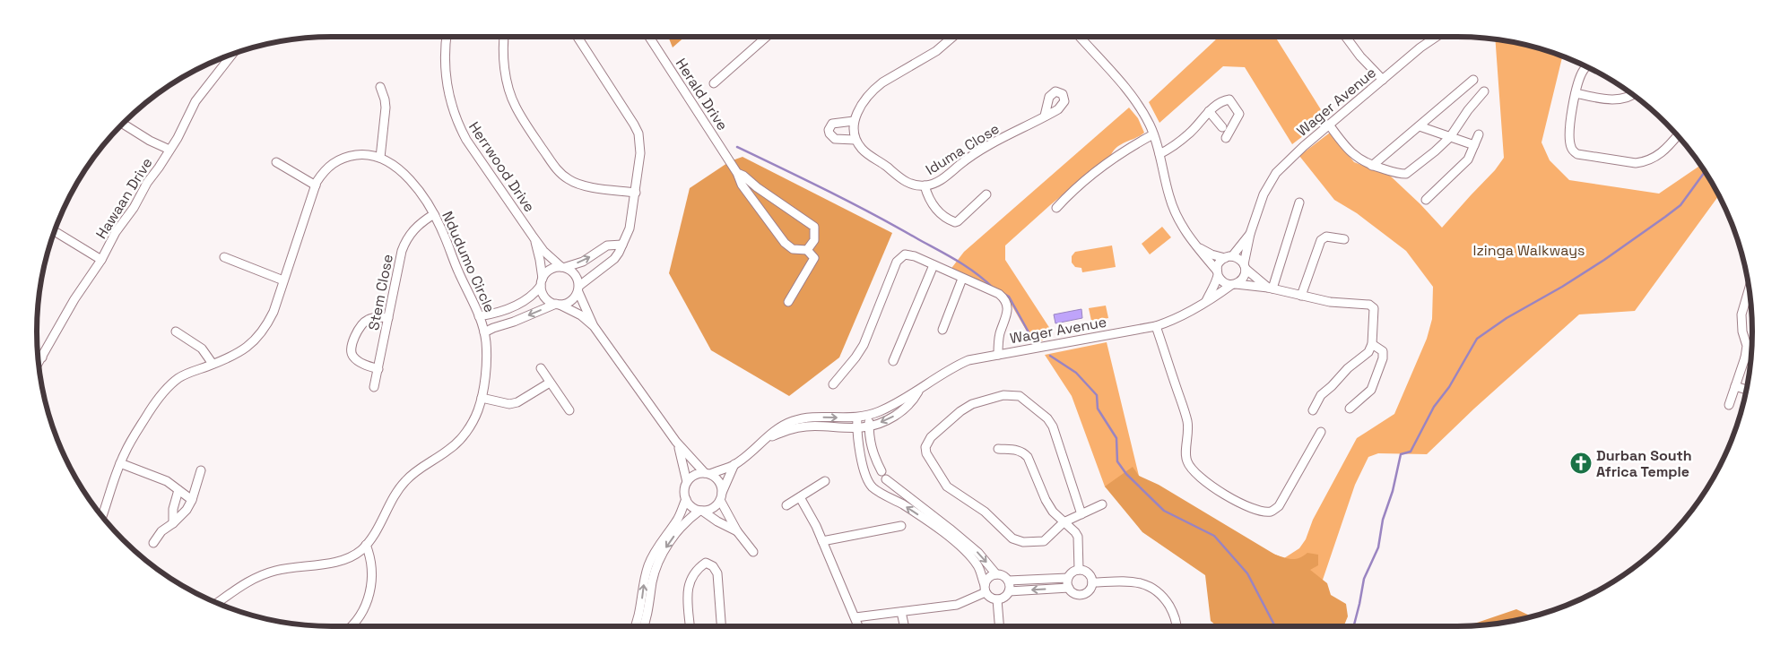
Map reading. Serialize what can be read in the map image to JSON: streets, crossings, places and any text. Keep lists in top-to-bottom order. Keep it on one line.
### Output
{"streets":{"street":["Herald Drive","Wager Avenue","Iduma Close","Herrwood Drive","Hawaan Drive","Ndudumo Circle","Stem Close"]},"crossings":[["Ndudumo Circle","Stem Close"]],"parks":["Izinga Walkways"],"places":{"church":["Durban South Africa Temple"]}}
